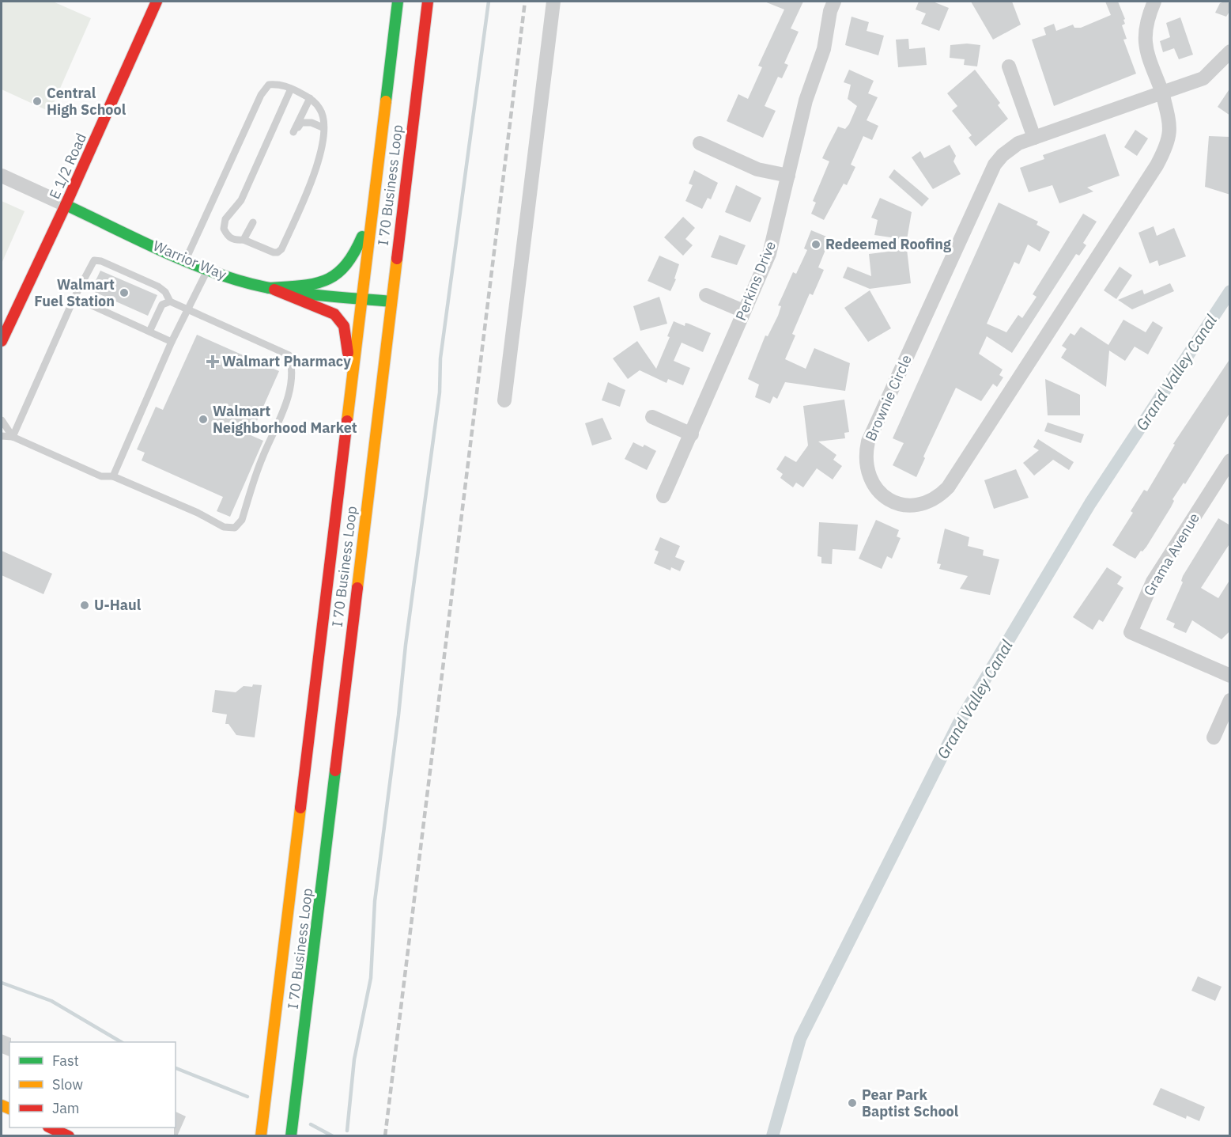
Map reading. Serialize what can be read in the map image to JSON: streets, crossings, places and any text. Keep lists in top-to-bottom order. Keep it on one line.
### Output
{"streets":{"main road":["E 1/2 Road","I 70 Business Loop","Warrior Way"],"street":["Perkins Drive","Brownie Circle","Grama Avenue"]},"crossings":[["E 1/2 Road","Warrior Way"],["I 70 Business Loop","Warrior Way"]],"water":["Grand Valley Canal"],"places":{"other":["Central High School","Redeemed Roofing","Walmart Fuel Station","Walmart Neighborhood Market","U-Haul","Pear Park Baptist School"],"health":["Walmart Pharmacy"]},"legend":["Fast","Slow","Jam"]}
